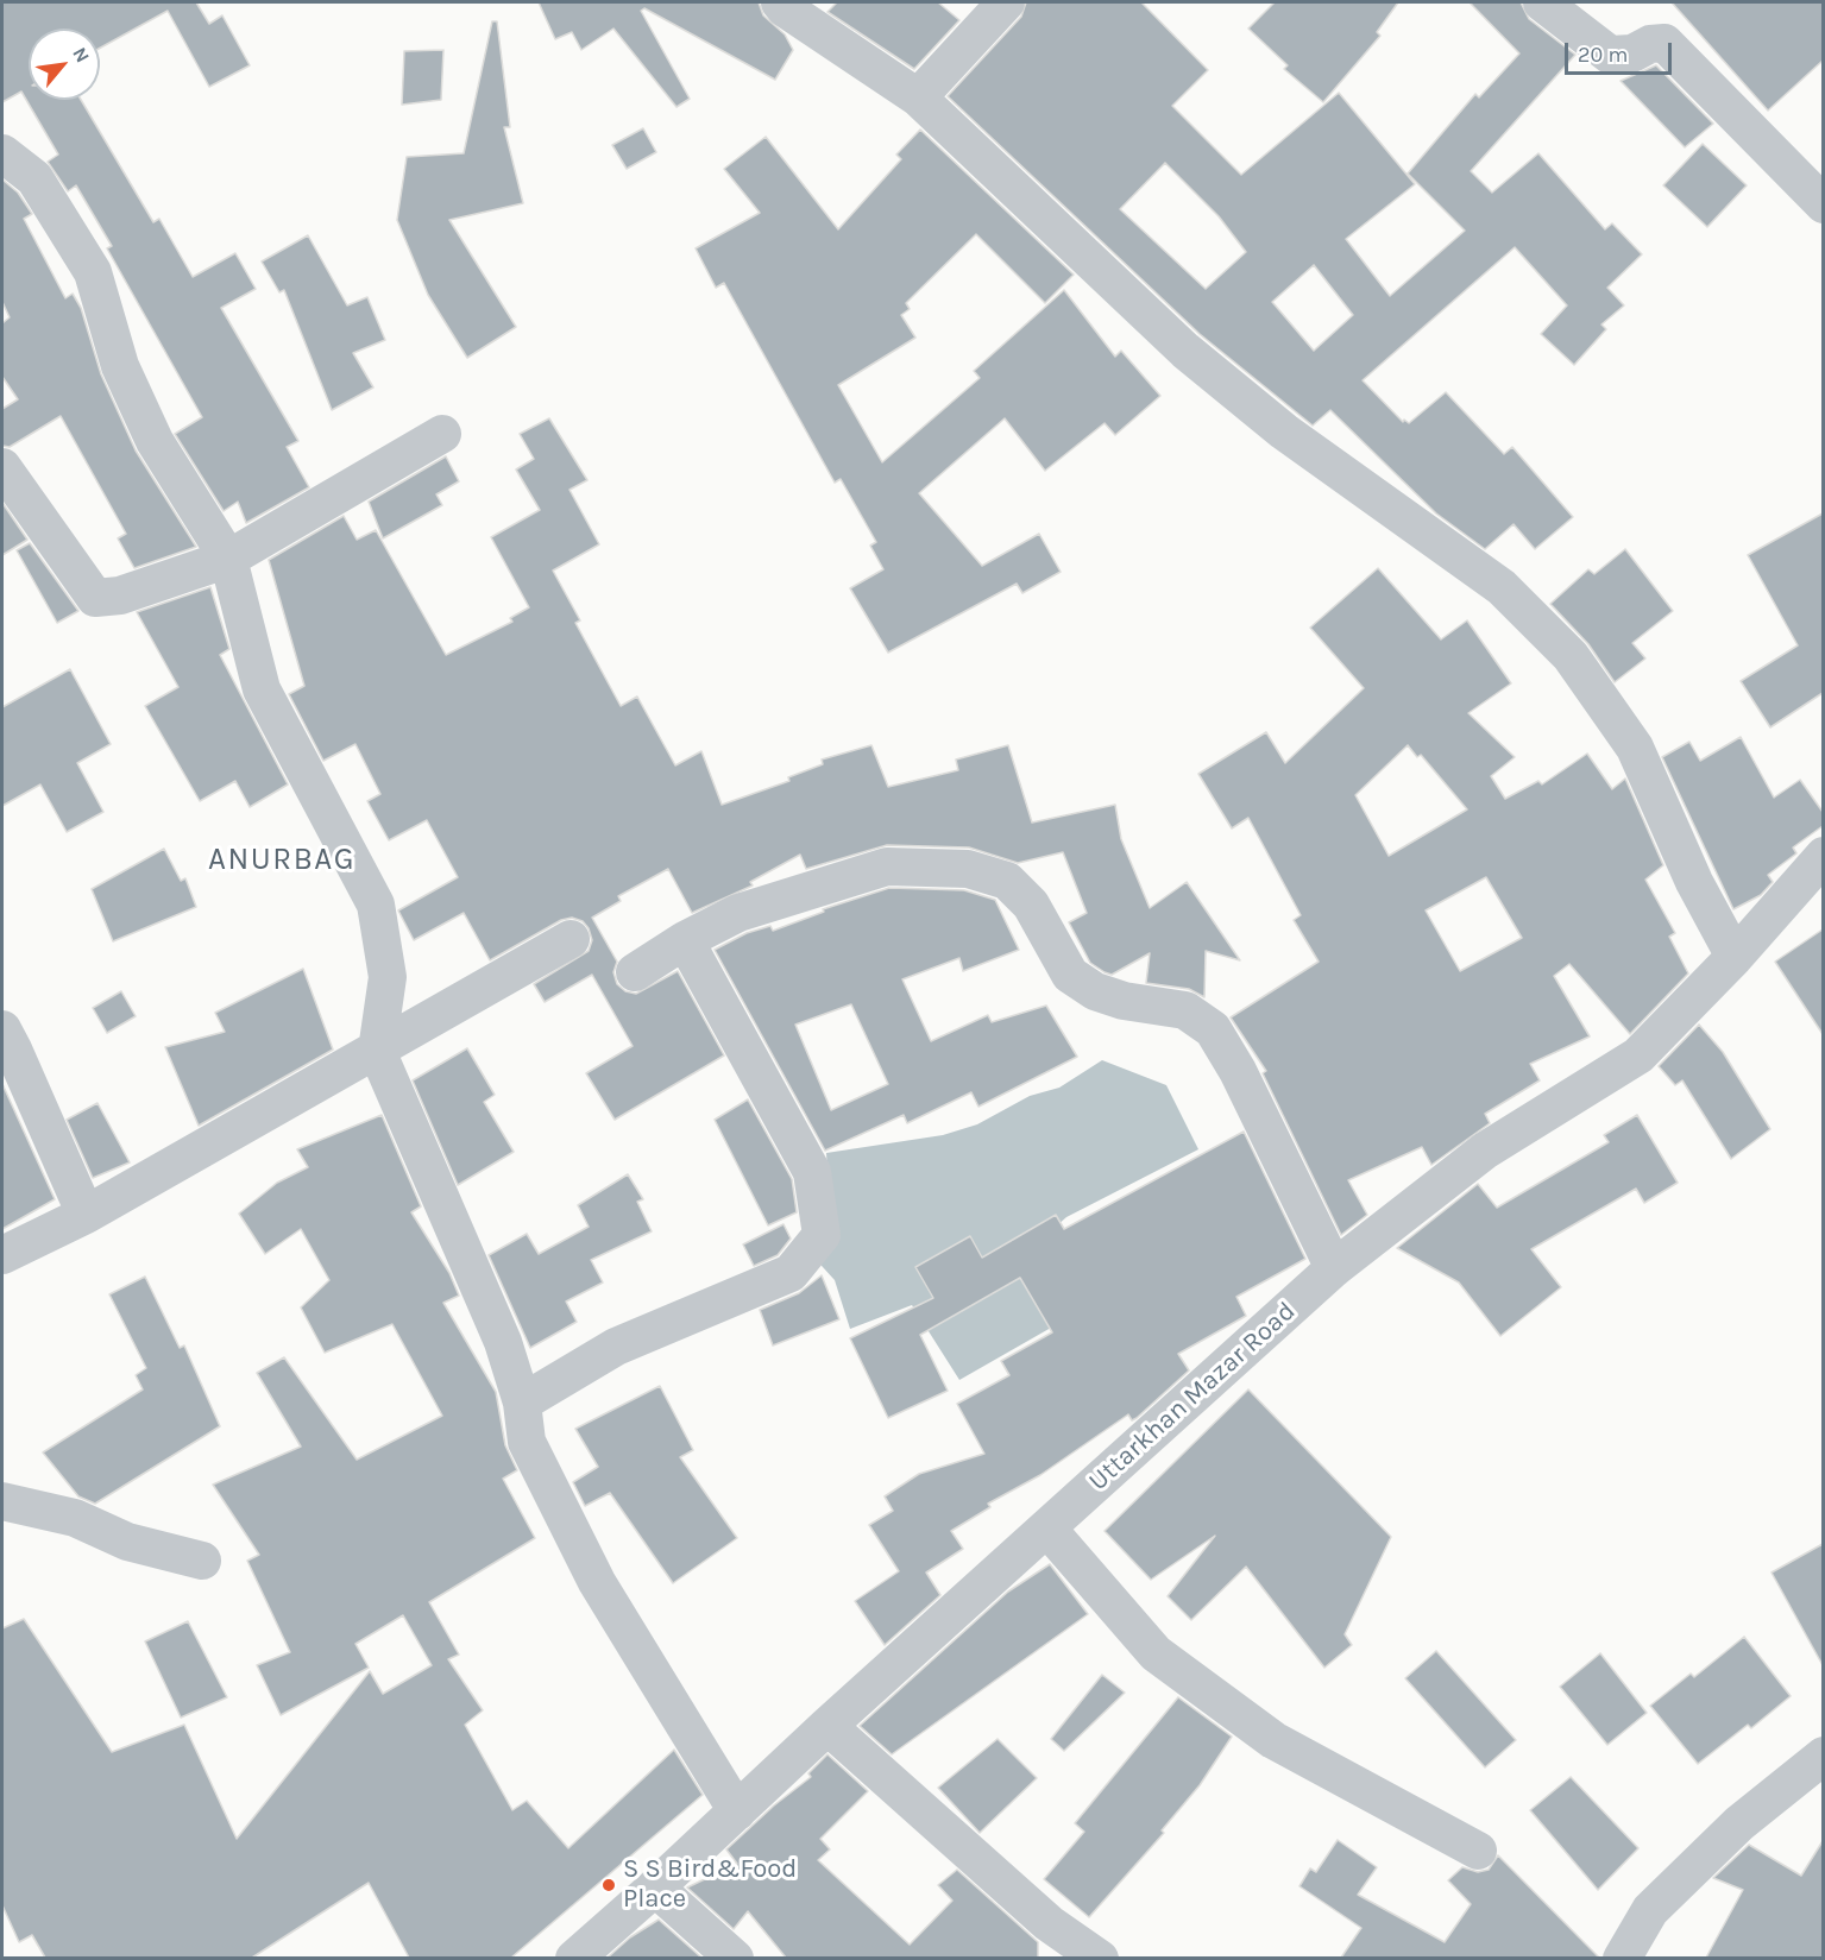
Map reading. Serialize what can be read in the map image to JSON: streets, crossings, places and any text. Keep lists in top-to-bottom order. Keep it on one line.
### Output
{"streets":{"street":["Uttarkhan Mazar Road"]},"districts":["ANURBAG"],"places":["S S Bird&Food Place"],"scale_bar":"20 m","north":"top right"}
